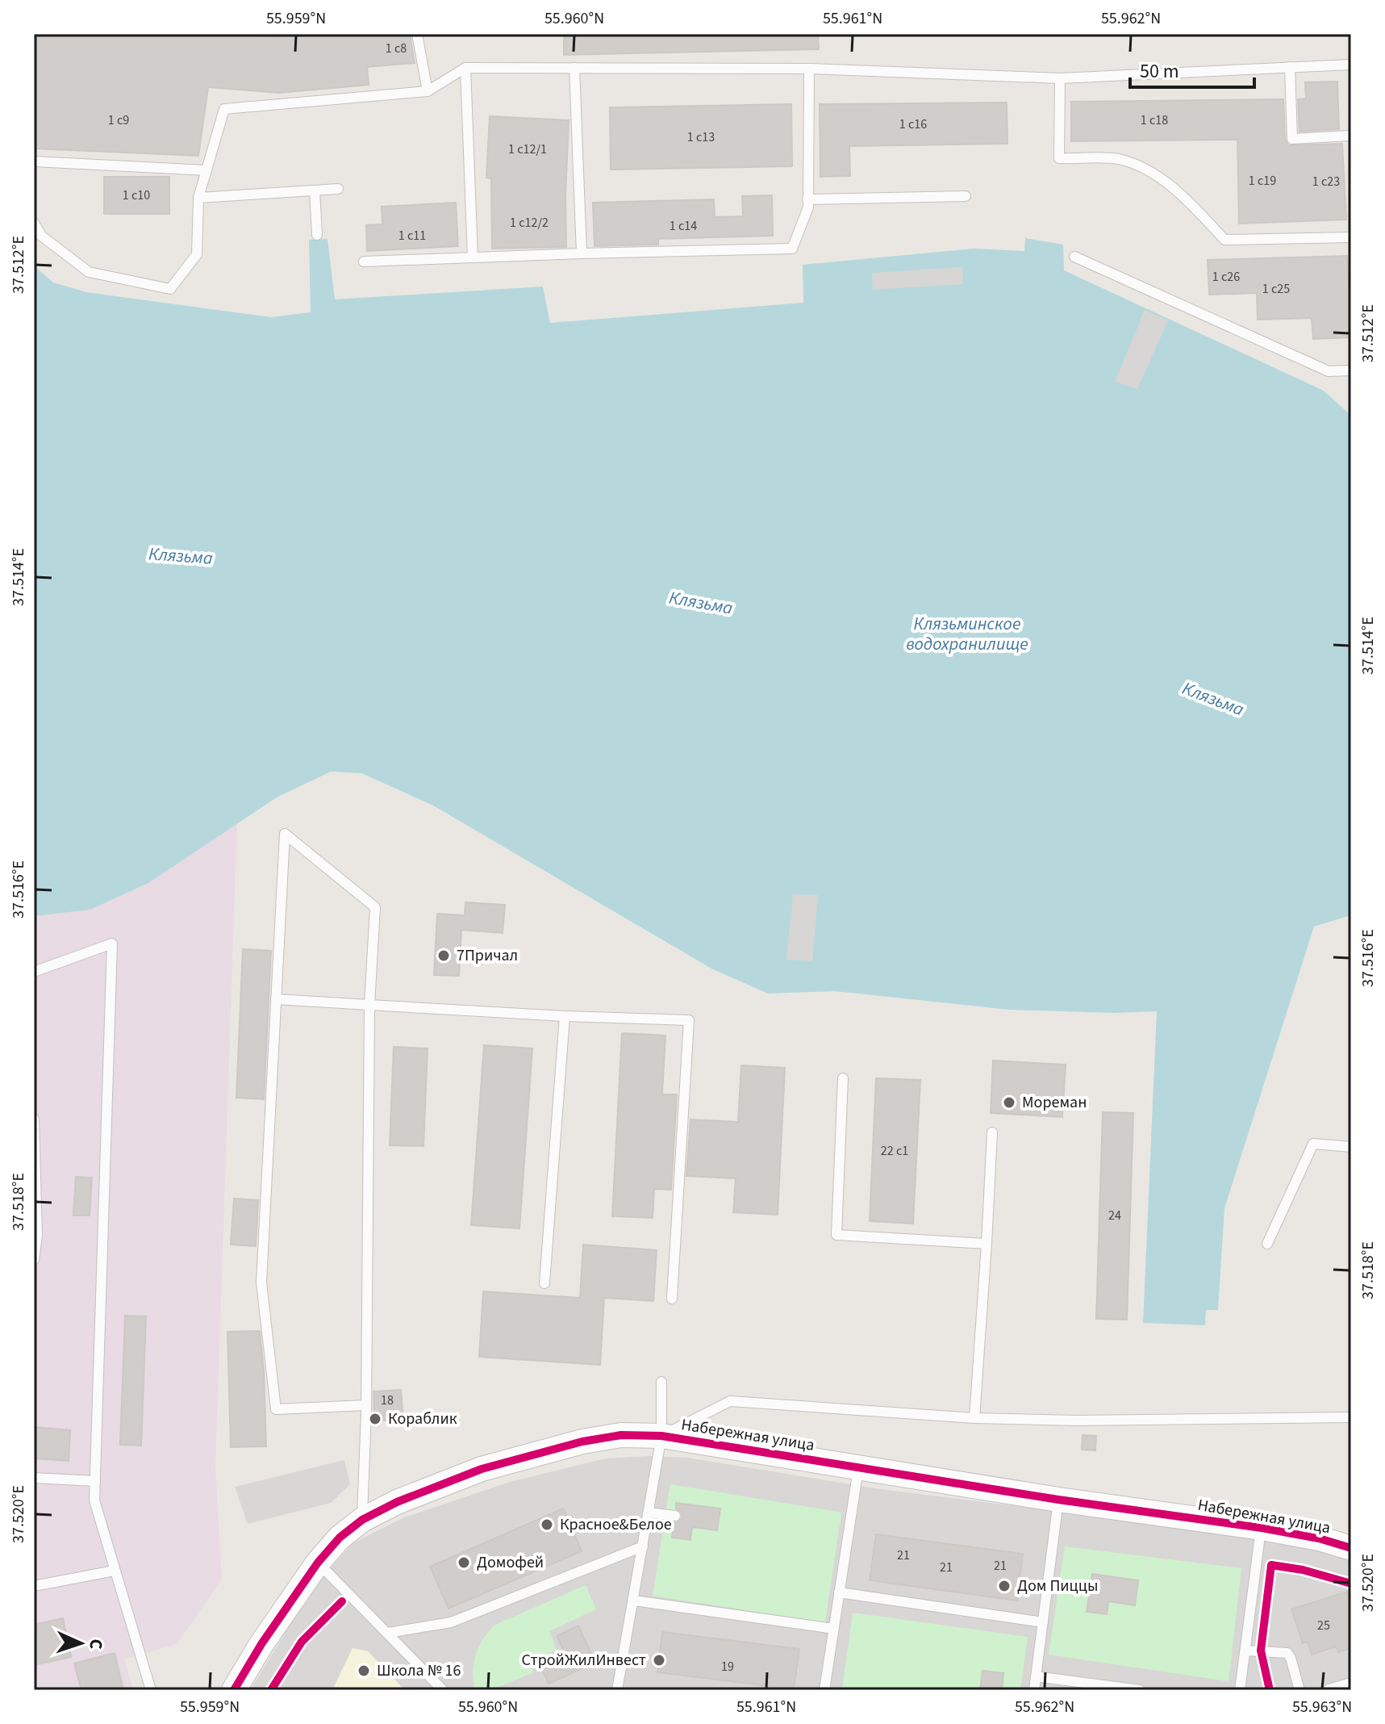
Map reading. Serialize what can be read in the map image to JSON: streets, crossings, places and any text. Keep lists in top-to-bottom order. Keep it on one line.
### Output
{"streets":{"street":["Набережная улица"]},"water":["Клязьма","Клязьминское водохранилище"],"places":["7Причал","Мореман","Кораблик","Красное&Белое","Домофей","Дом Пиццы","СтройЖилИнвест","Школа № 16"],"house_numbers":["1 с8","1 с9","1 с18","1 с16","1 с13","1 с12/1","1 с19","1 с23","1 с10","1 с12/2","1 с14","1 с11","1 с26","1 с25","22 с1","24","18","21","21","21","25","19"],"scale_bar":"50 m","north":"right","coordinates":["55.959°N","55.960°N","55.961°N","55.962°N","37.512°E","37.514°E","37.516°E","37.518°E","37.520°E","55.963°N"]}
